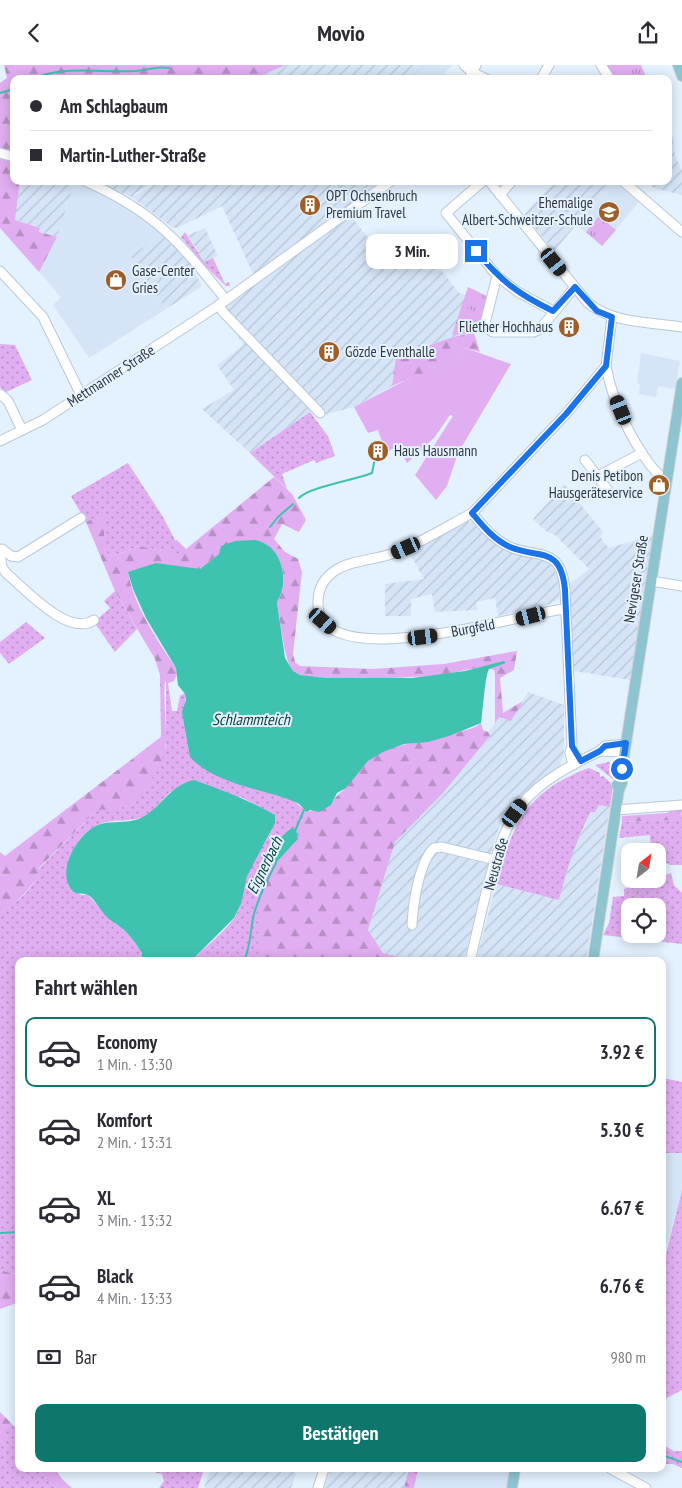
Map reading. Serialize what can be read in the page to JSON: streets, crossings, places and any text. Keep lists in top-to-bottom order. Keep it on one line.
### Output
{"streets":{"main road":["Nevigeser Straße"],"street":["Mettmanner Straße","Burgfeld","Neustraße"]},"crossings":[["Nevigeser Straße","Neustraße"]],"water":["Schlammteich","Eignerbach"],"places":{"building":["OPT Ochsenbruch Premium Travel","Fliether Hochhaus","Gözde Eventhalle","Haus Hausmann"],"school or university":["Ehemalige Albert-Schweitzer-Schule"],"shop":["Gase-Center Gries","Denis Petibon Hausgeräteservice"]},"north":"top right","page":{"header":"Movio","banner":["Am Schlagbaum","Martin-Luther-Straße"],"bubble":"3 Min.","heading":"Fahrt wählen","list":[{"name":"Economy","note":"1 Min. · 13:30","value":"3.92 €"},{"name":"Komfort","note":"2 Min. · 13:31","value":"5.30 €"},{"name":"XL","note":"3 Min. · 13:32","value":"6.67 €"},{"name":"Black","note":"4 Min. · 13:33","value":"6.76 €"}],"pay":["Bar","980 m"],"buttons":"Bestätigen"}}
